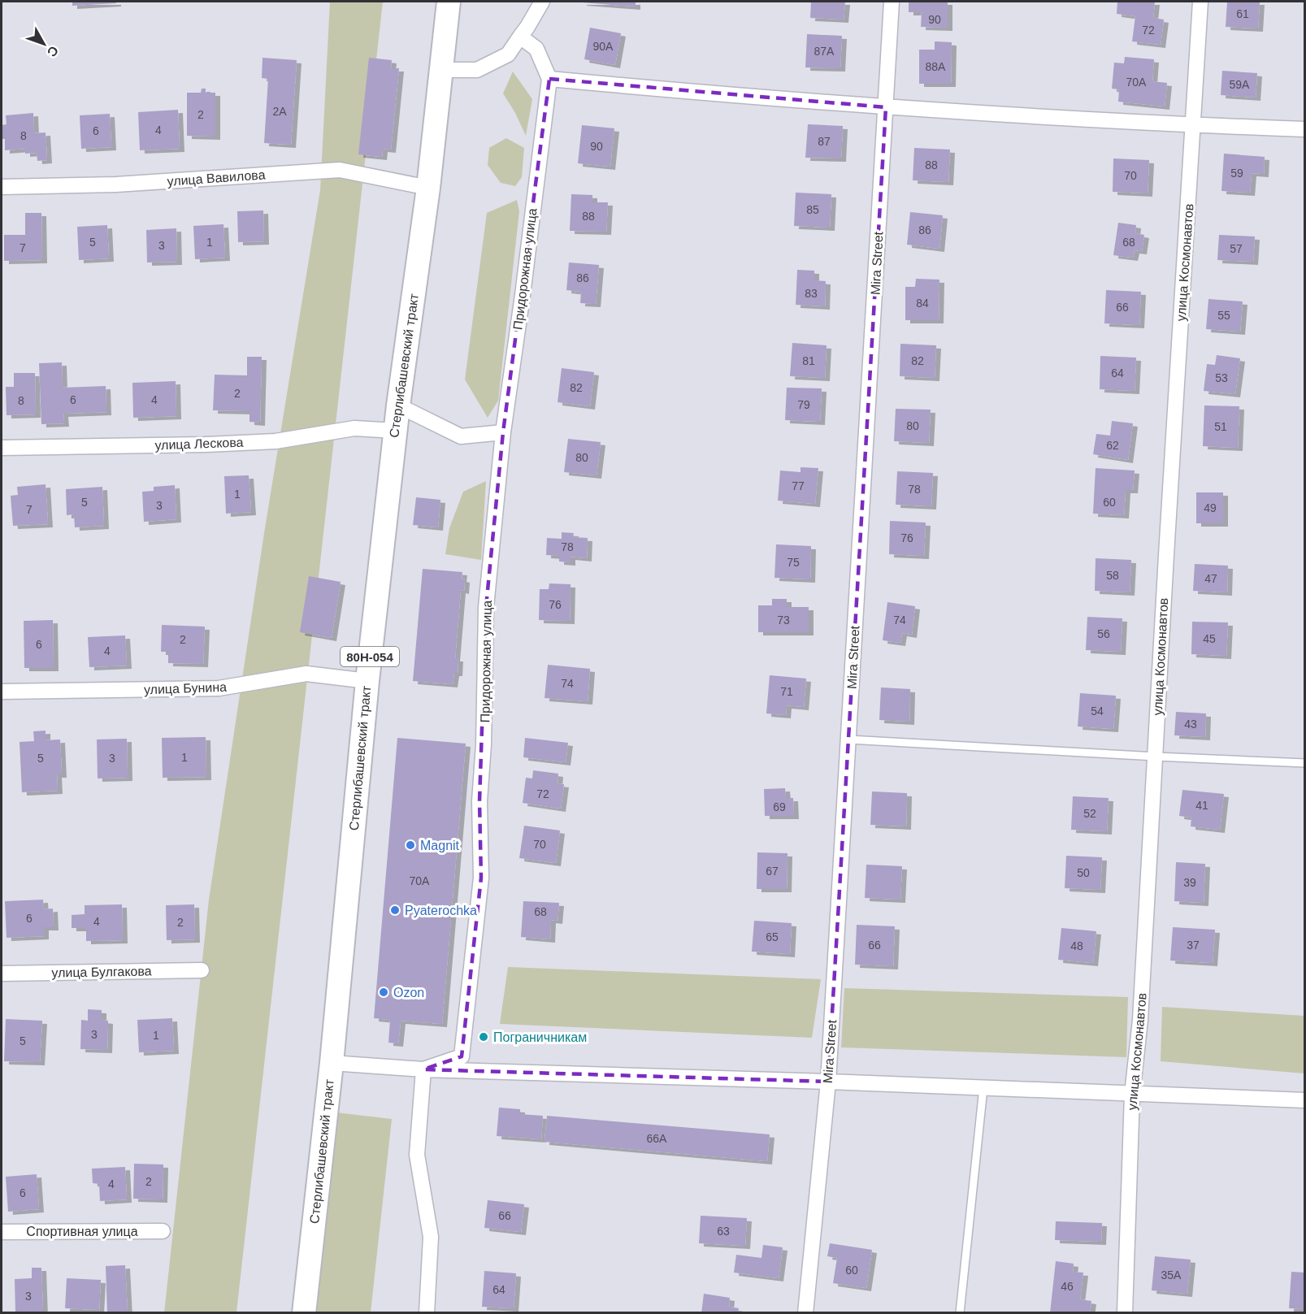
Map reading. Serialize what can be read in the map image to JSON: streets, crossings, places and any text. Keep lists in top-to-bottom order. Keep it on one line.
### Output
{"streets":{"main road":["Стерлибашевский тракт","80Н-054"],"street":["улица Вавилова","улица Космонавтов","Mira Street","Придорожная улица","улица Лескова","улица Бунина","улица Булгакова","Спортивная улица"]},"crossings":[["улица Вавилова","Стерлибашевский тракт"],["Стерлибашевский тракт","улица Лескова"],["Стерлибашевский тракт","улица Бунина"]],"places":["Magnit","Pyaterochka","Ozon","Пограничникам"],"house_numbers":["61","90","72","90А","87А","88А","70А","59А","2А","2","4","6","8","87","90","88","59","70","85","88","86","5","1","68","3","7","57","86","83","84","66","55","81","82","64","53","82","2","6","4","8","79","80","51","62","80","77","78","1","5","60","3","49","7","76","78","75","58","47","76","73","74","56","45","2","6","4","74","71","54","43","1","5","3","72","41","69","52","70","67","50","70А","39","68","6","4","2","65","66","37","48","3","1","5","66А","2","4","6","66","63","60","35А","46","64","3"],"north":"bottom right"}
